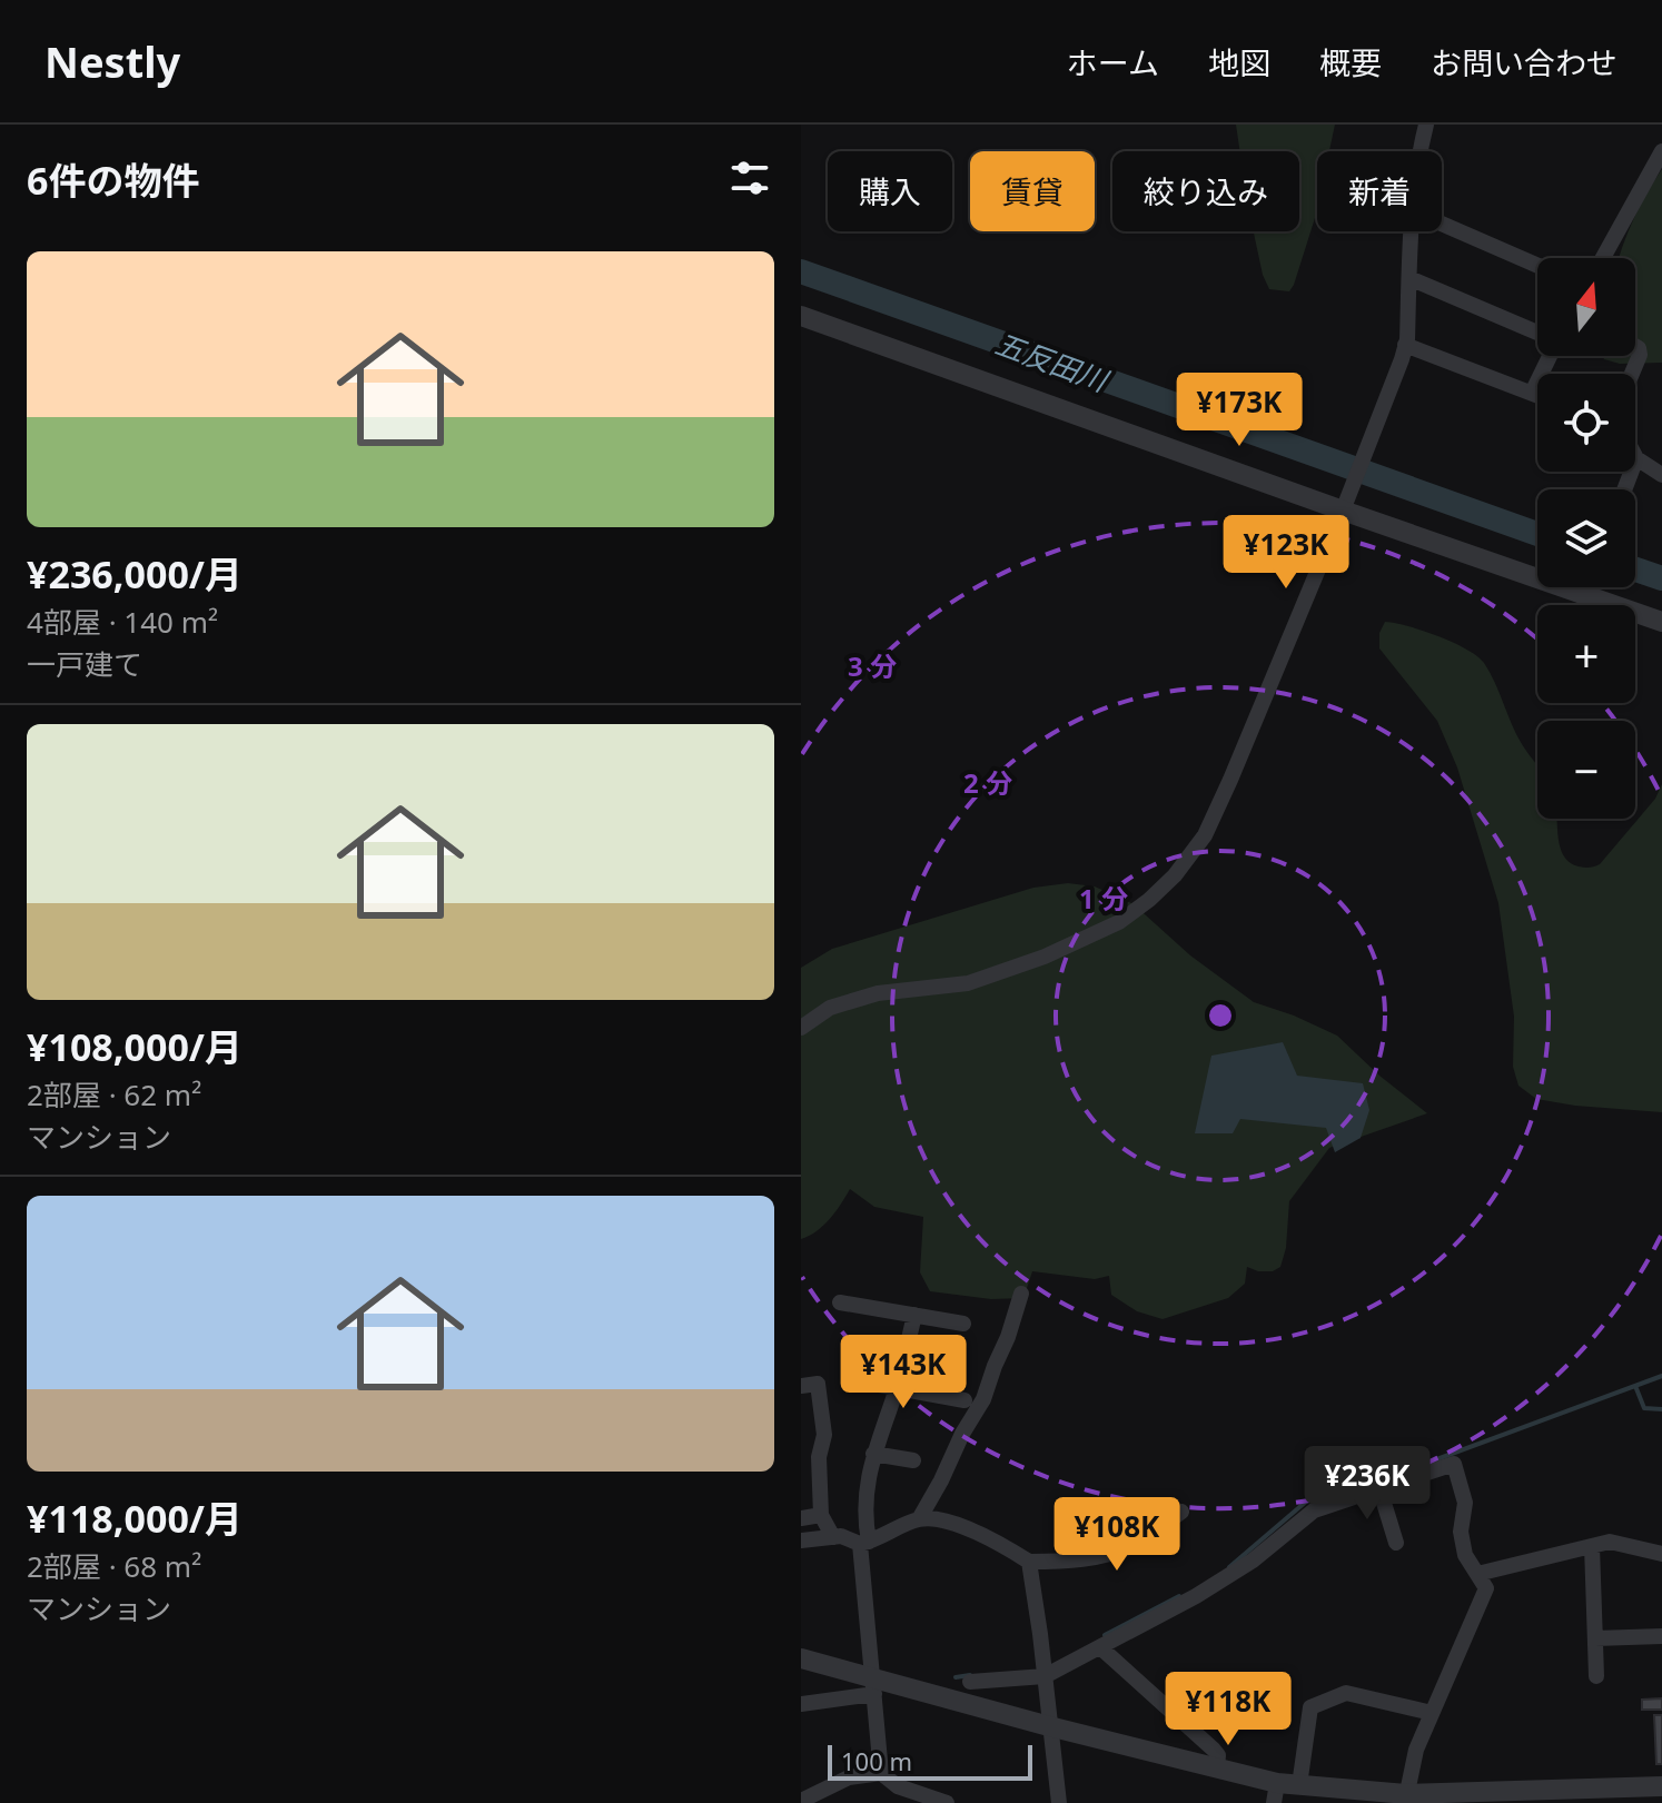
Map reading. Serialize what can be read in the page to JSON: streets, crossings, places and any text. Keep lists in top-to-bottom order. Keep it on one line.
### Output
{"water":["五反田川"],"scale_bar":"100 m","north":"top","page":{"header":"Nestly","nav":["ホーム","地図","概要","お問い合わせ"],"heading":"6件の物件","chip":["購入","賃貸","絞り込み","新着"],"list":[{"name":"¥236,000/月","note":"4部屋 · 140 m² · 一戸建て"},{"name":"¥108,000/月","note":"2部屋 · 62 m² · マンション"},{"name":"¥118,000/月","note":"2部屋 · 68 m² · マンション"}],"map_buttons":["+","−"],"price":["¥173K","¥123K","¥143K","¥236K","¥108K","¥118K"],"scale":"100 m"},"rings":["3 分","2 分","1 分"]}
